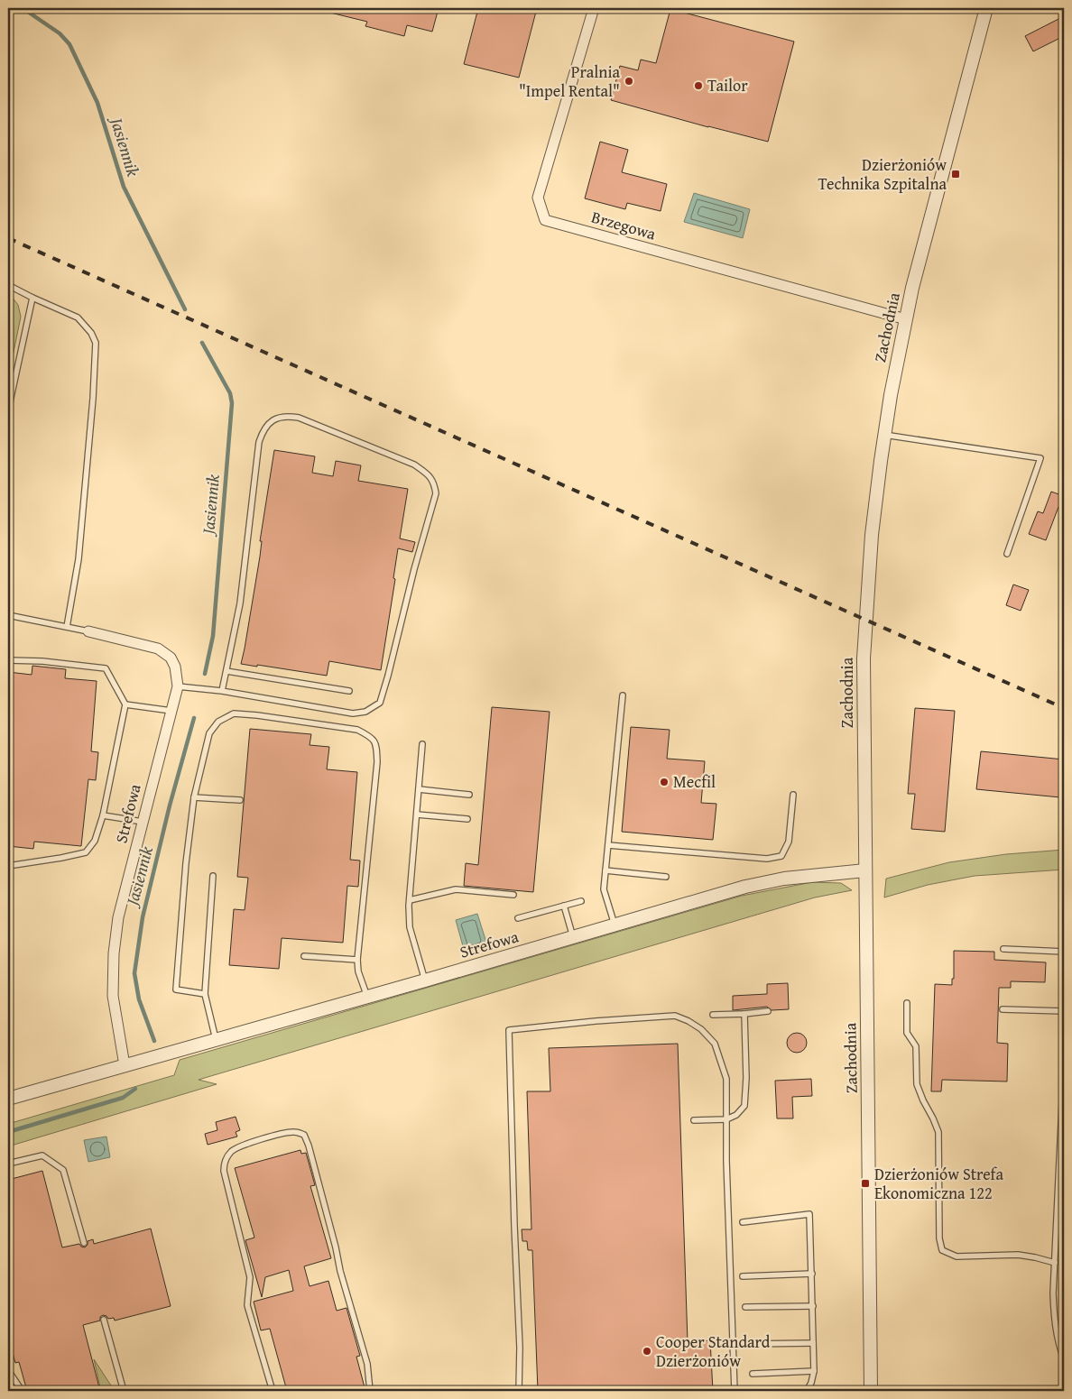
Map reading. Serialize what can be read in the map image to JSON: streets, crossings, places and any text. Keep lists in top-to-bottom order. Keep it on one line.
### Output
{"streets":{"street":["Brzegowa","Zachodnia","Strefowa"]},"crossings":[["Brzegowa","Zachodnia"],["Zachodnia","Strefowa"]],"water":["Jasiennik"],"places":{"other":["Pralnia \"Impel Rental\"","Tailor","Mecfil","Cooper Standard Dzierżoniów"],"transit":["Dzierżoniów Technika Szpitalna","Dzierżoniów Strefa Ekonomiczna 122"]}}
